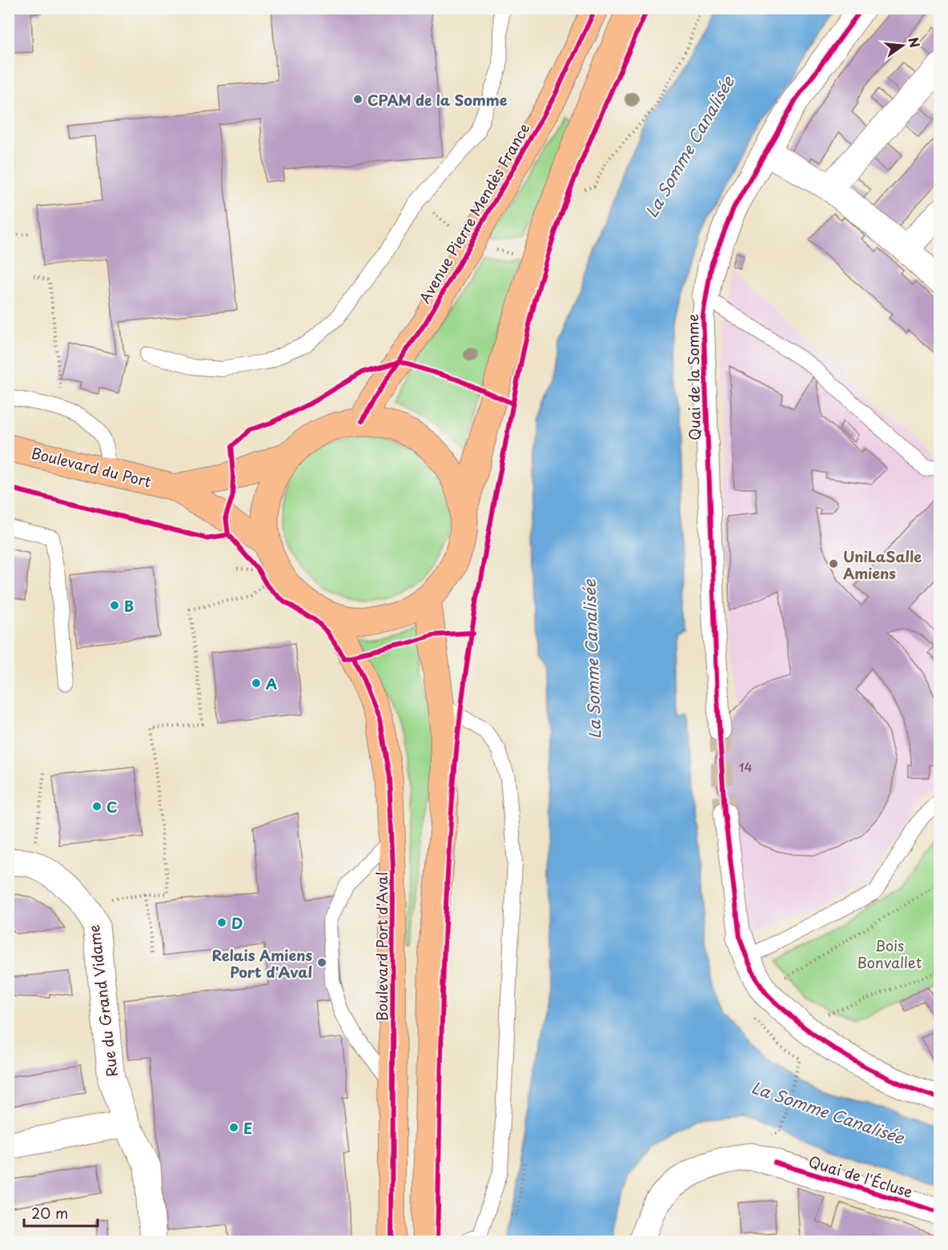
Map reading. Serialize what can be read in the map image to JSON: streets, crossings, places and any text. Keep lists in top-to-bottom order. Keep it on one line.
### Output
{"streets":{"main road":["Avenue Pierre Mendès France","Boulevard du Port","Boulevard Port d'Aval"],"street":["Quai de la Somme","Rue du Grand Vidame","Quai de l'Écluse"]},"water":["La Somme Canalisée"],"parks":["Bois Bonvallet"],"places":["CPAM de la Somme","UniLaSalle Amiens","B","A","C","D","Relais Amiens Port d'Aval","E"],"house_numbers":["14"],"scale_bar":"20 m","north":"right"}
